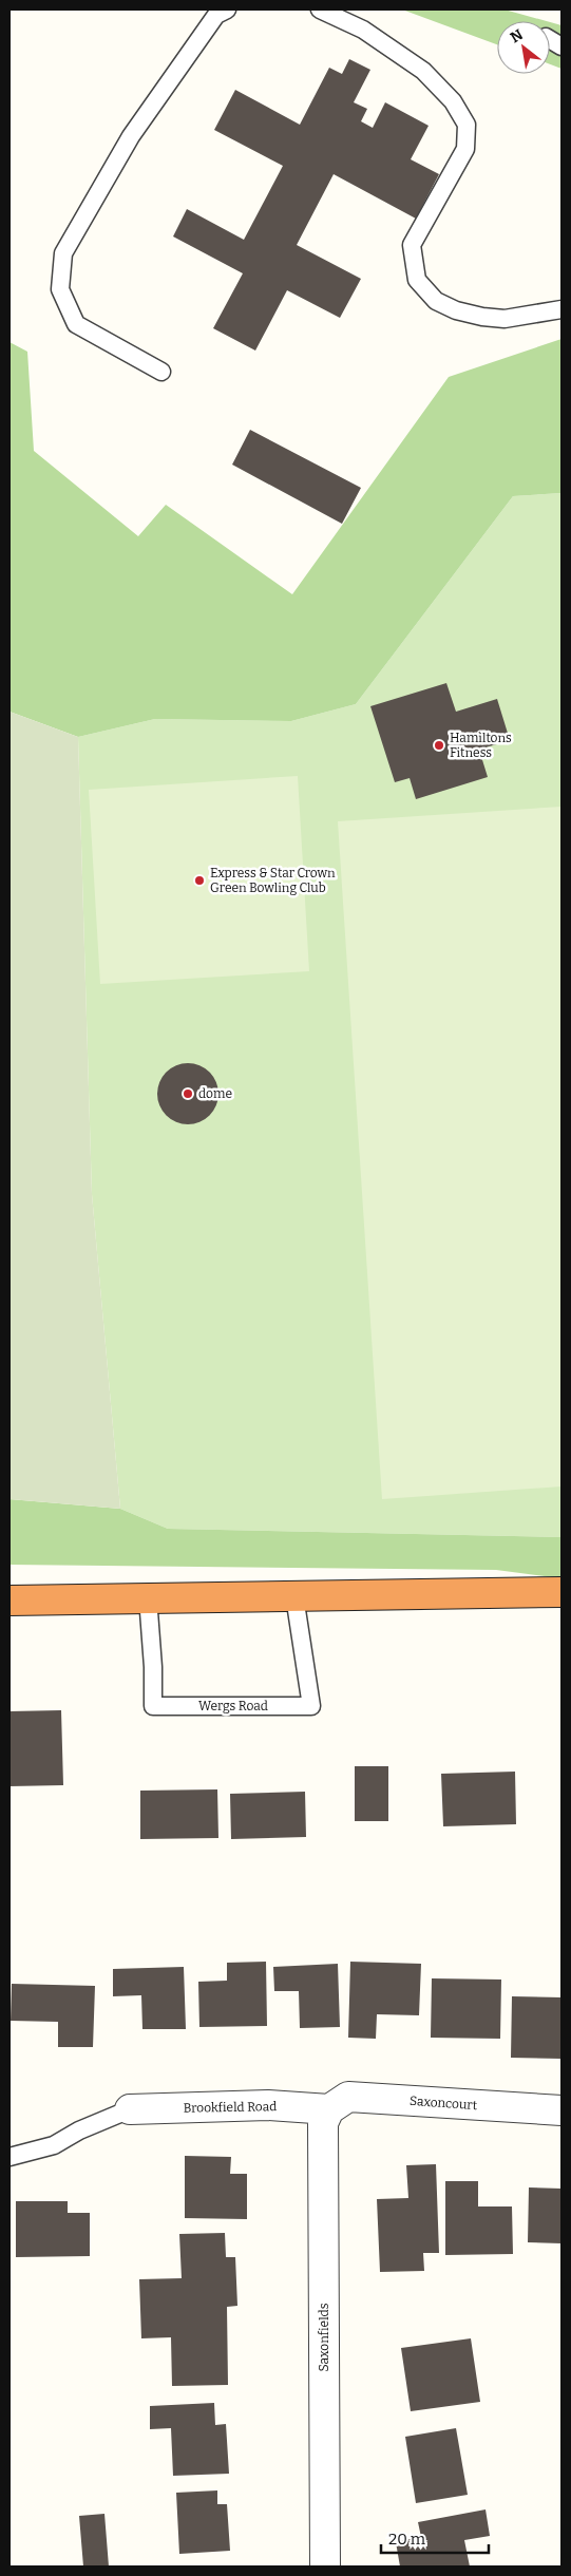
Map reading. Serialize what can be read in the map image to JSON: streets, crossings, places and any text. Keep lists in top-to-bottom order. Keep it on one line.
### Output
{"streets":{"street":["Saxoncourt","Brookfield Road","Saxonfields"],"lane":["Wergs Road"]},"crossings":[["Saxoncourt","Brookfield Road"],["Saxoncourt","Saxonfields"],["Brookfield Road","Saxonfields"]],"places":["Hamiltons Fitness","Express & Star Crown Green Bowling Club","dome"],"scale_bar":"20 m","north":"top left"}
